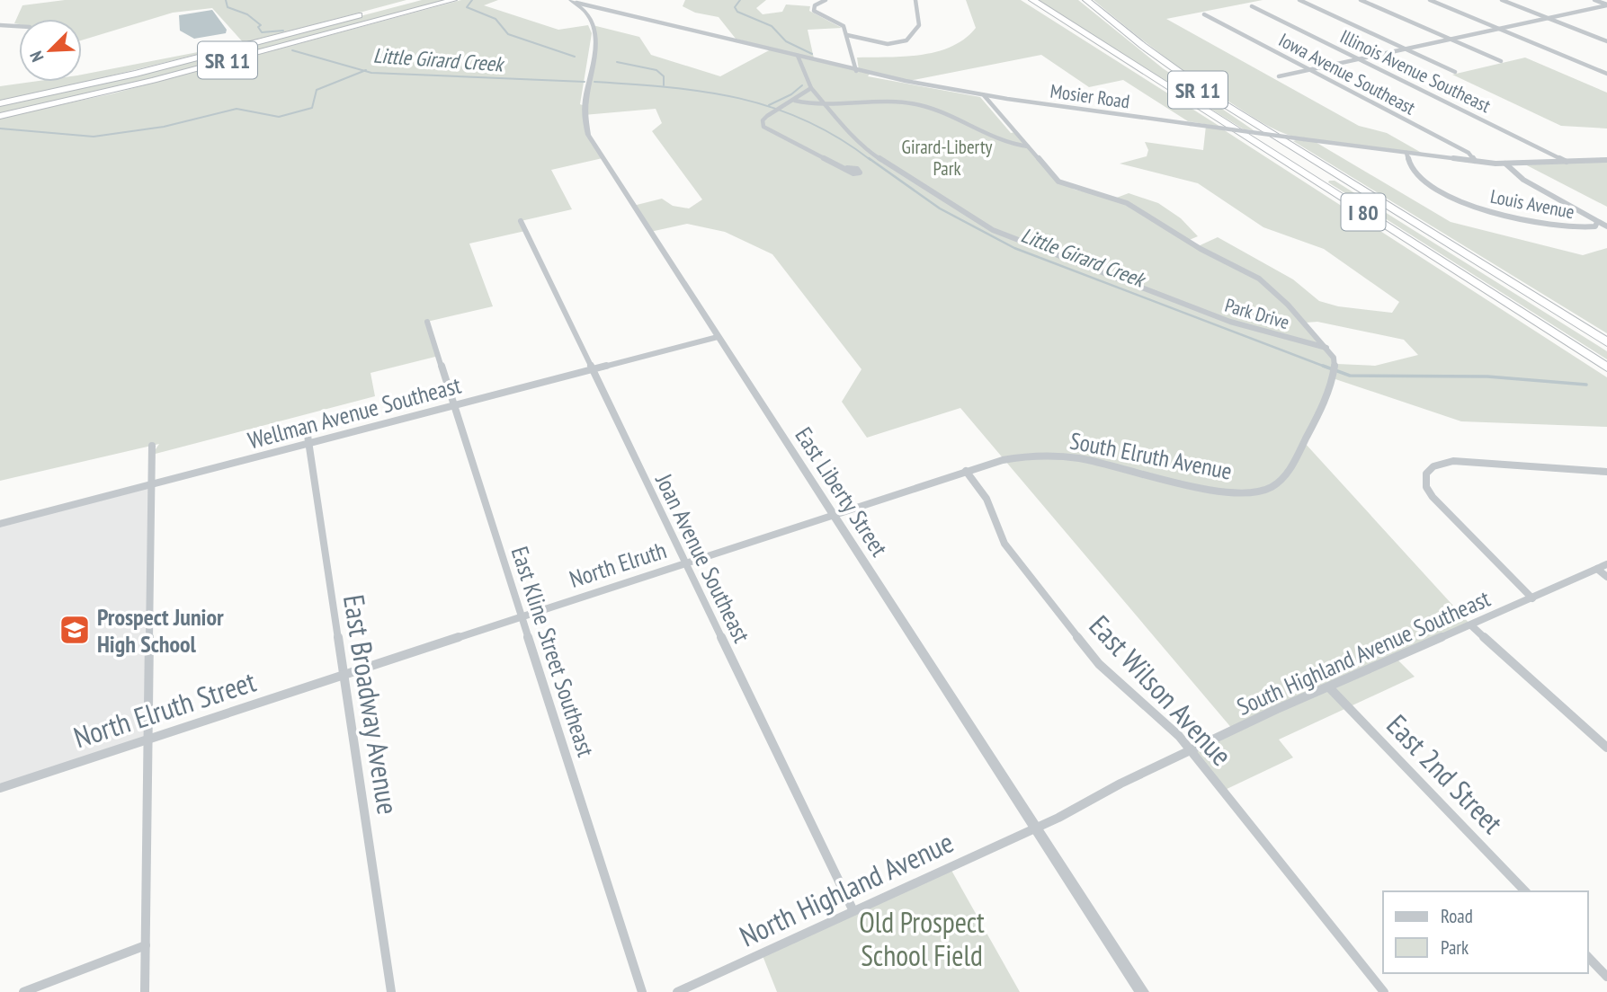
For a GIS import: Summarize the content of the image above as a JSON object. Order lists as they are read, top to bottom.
{
  "streets": {
    "highway": ["SR 11", "I 80"],
    "street": [
      "Illinois Avenue Southeast",
      "Iowa Avenue Southeast",
      "Mosier Road",
      "Louis Avenue",
      "Park Drive",
      "Wellman Avenue Southeast",
      "South Elruth Avenue",
      "East Liberty Street",
      "Joan Avenue Southeast",
      "North Elruth",
      "East Kline Street Southeast",
      "South Highland Avenue Southeast",
      "East Wilson Avenue",
      "East Broadway Avenue",
      "North Elruth Street",
      "East 2nd Street",
      "North Highland Avenue"
    ]
  },
  "crossings": [
    ["SR 11", "I 80"],
    ["Illinois Avenue Southeast", "Mosier Road"],
    ["Iowa Avenue Southeast", "Mosier Road"],
    ["Mosier Road", "Louis Avenue"],
    ["Mosier Road", "Park Drive"],
    ["Mosier Road", "East Liberty Street"],
    ["Park Drive", "South Elruth Avenue"],
    ["Wellman Avenue Southeast", "East Liberty Street"],
    ["Wellman Avenue Southeast", "Joan Avenue Southeast"],
    ["Wellman Avenue Southeast", "East Kline Street Southeast"],
    ["Wellman Avenue Southeast", "East Broadway Avenue"],
    ["South Elruth Avenue", "East Liberty Street"],
    ["South Elruth Avenue", "North Elruth"],
    ["South Elruth Avenue", "East Wilson Avenue"],
    ["East Liberty Street", "North Elruth"],
    ["East Liberty Street", "South Highland Avenue Southeast"],
    ["East Liberty Street", "North Highland Avenue"],
    ["Joan Avenue Southeast", "North Elruth"],
    ["Joan Avenue Southeast", "North Highland Avenue"],
    ["North Elruth", "East Kline Street Southeast"],
    ["North Elruth", "East Broadway Avenue"],
    ["North Elruth", "North Elruth Street"],
    ["South Highland Avenue Southeast", "East Wilson Avenue"],
    ["South Highland Avenue Southeast", "East 2nd Street"],
    ["South Highland Avenue Southeast", "North Highland Avenue"],
    ["East Broadway Avenue", "North Elruth Street"]
  ],
  "water": ["Little Girard Creek"],
  "parks": ["Girard-Liberty Park", "Old Prospect School Field"],
  "places": {
    "school or university": ["Prospect Junior High School"]
  },
  "legend": ["Road", "Park"],
  "north": "bottom left"
}
